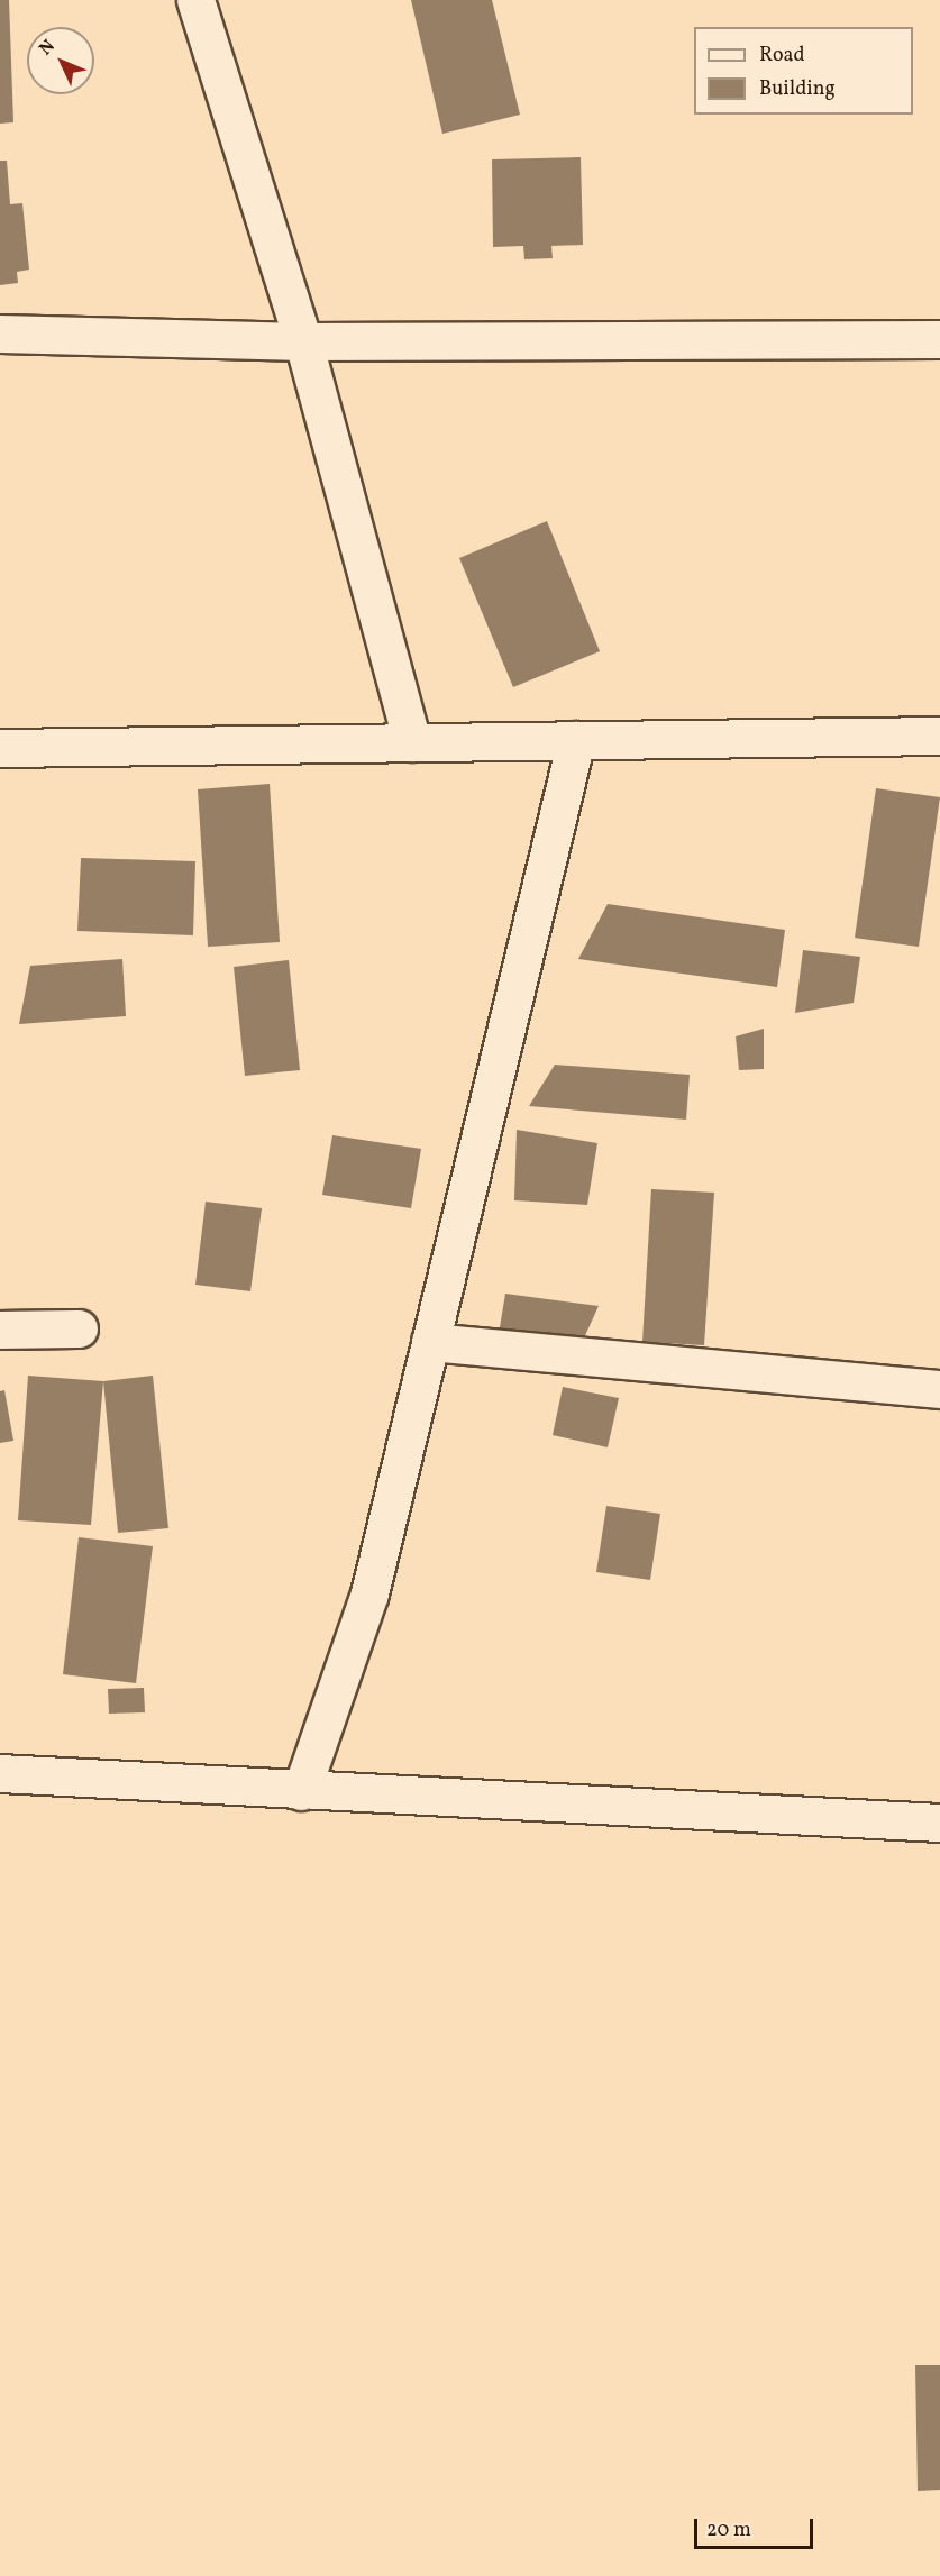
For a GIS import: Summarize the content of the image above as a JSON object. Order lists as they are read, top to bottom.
{
  "legend": ["Road", "Building"],
  "scale_bar": "20 m",
  "north": "top left"
}
